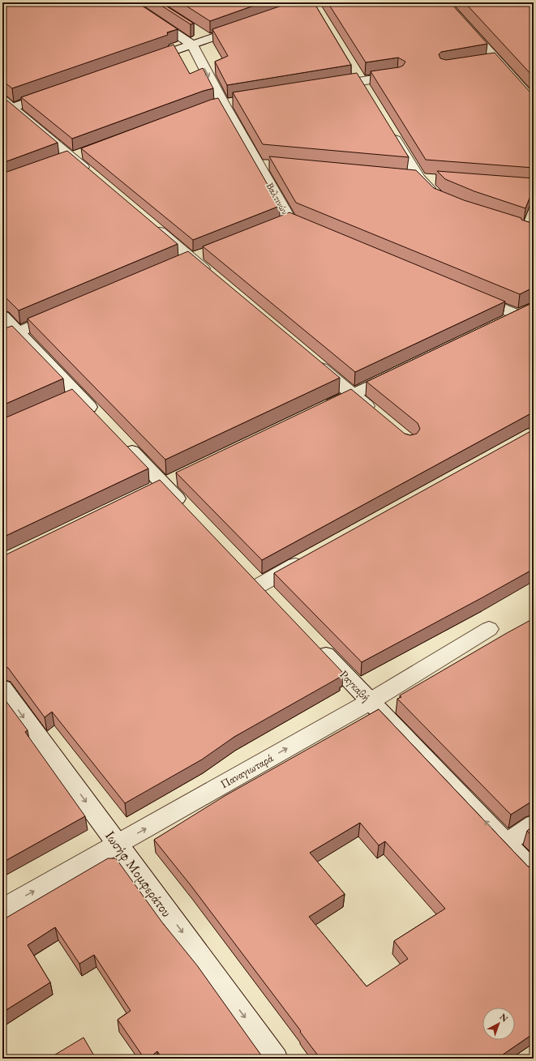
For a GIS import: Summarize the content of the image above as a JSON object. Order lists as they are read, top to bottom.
{
  "streets": {
    "street": [
      "Βαλτινών",
      "Ραγκαβή",
      "Παναγιωταρά",
      "Ιωσήφ Μομφεράτου"
    ]
  },
  "crossings": [
    ["Ραγκαβή", "Παναγιωταρά"],
    ["Παναγιωταρά", "Ιωσήφ Μομφεράτου"]
  ],
  "one_way": ["Ραγκαβή", "Παναγιωταρά", "Ιωσήφ Μομφεράτου"],
  "north": "top right"
}
